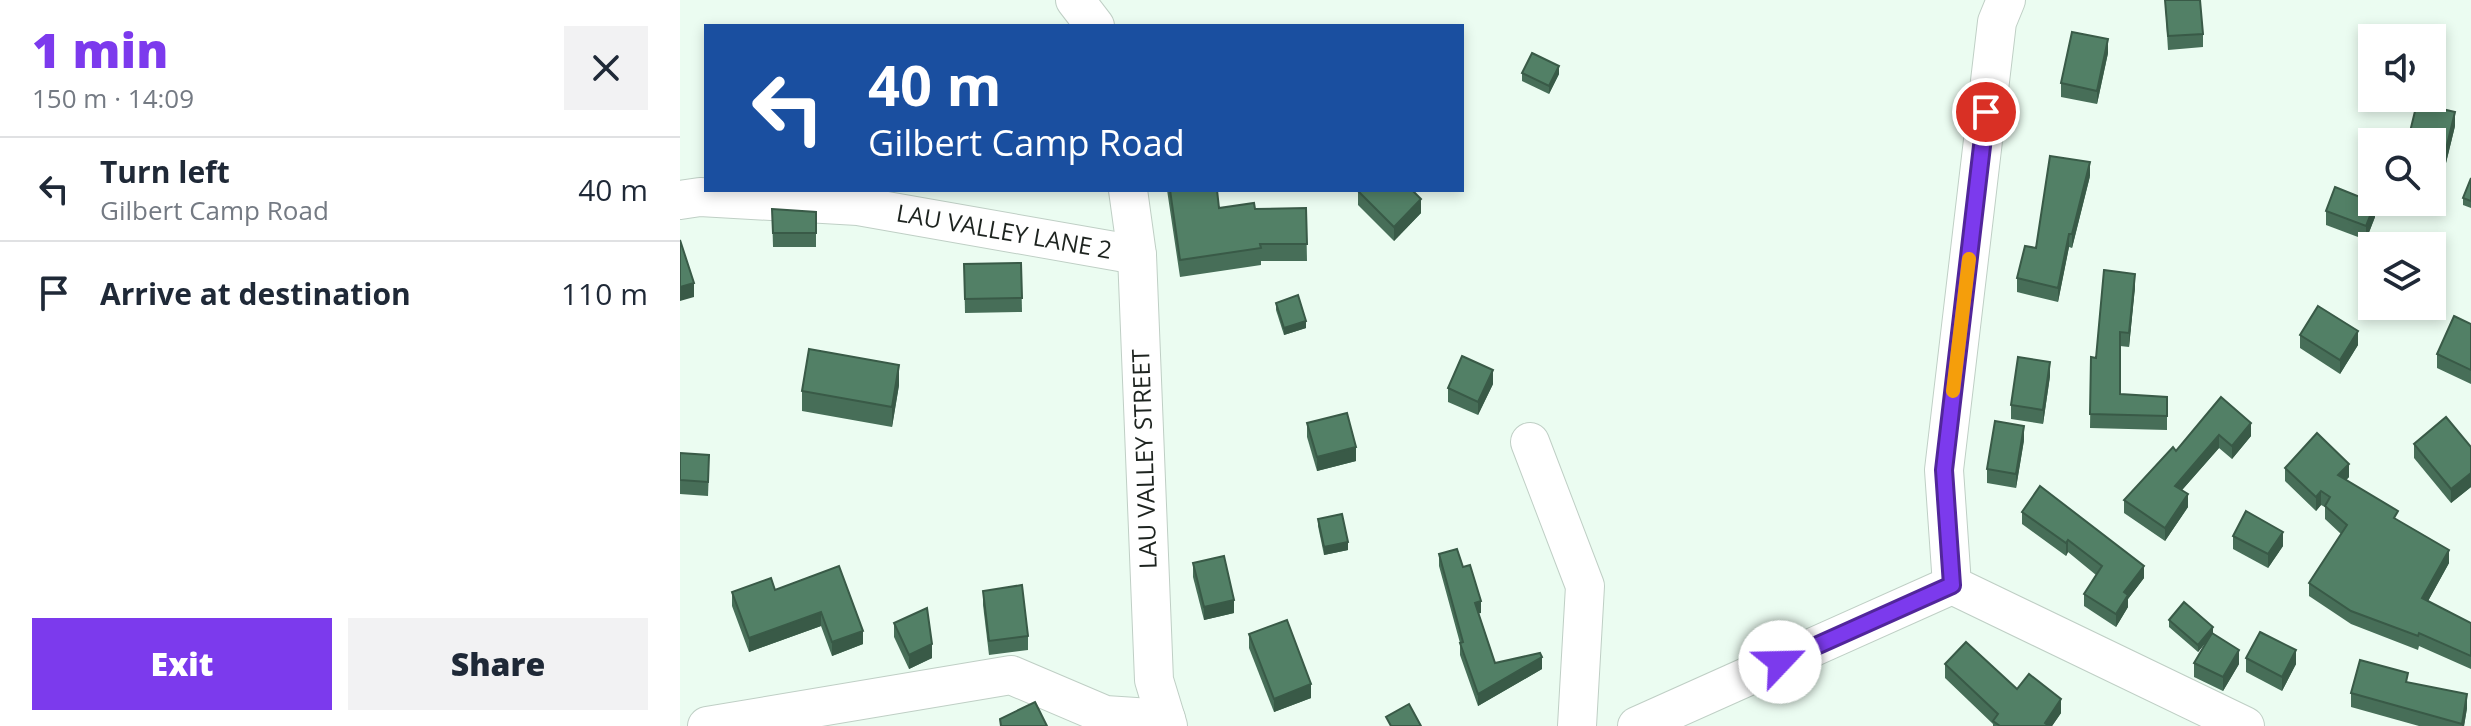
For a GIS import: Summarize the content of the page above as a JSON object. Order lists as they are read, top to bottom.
{
  "streets": {
    "street": ["LAU VALLEY LANE 2", "LAU VALLEY STREET"]
  },
  "crossings": [
    ["LAU VALLEY LANE 2", "LAU VALLEY STREET"]
  ],
  "page": {
    "heading": ["1 min", "150 m · 14:09"],
    "turn": ["40 m", "Gilbert Camp Road"],
    "list": [
      {
        "name": "Turn left",
        "note": "Gilbert Camp Road",
        "value": "40 m"
      },
      {
        "name": "Arrive at destination",
        "value": "110 m"
      }
    ],
    "buttons": ["Exit", "Share"]
  }
}
